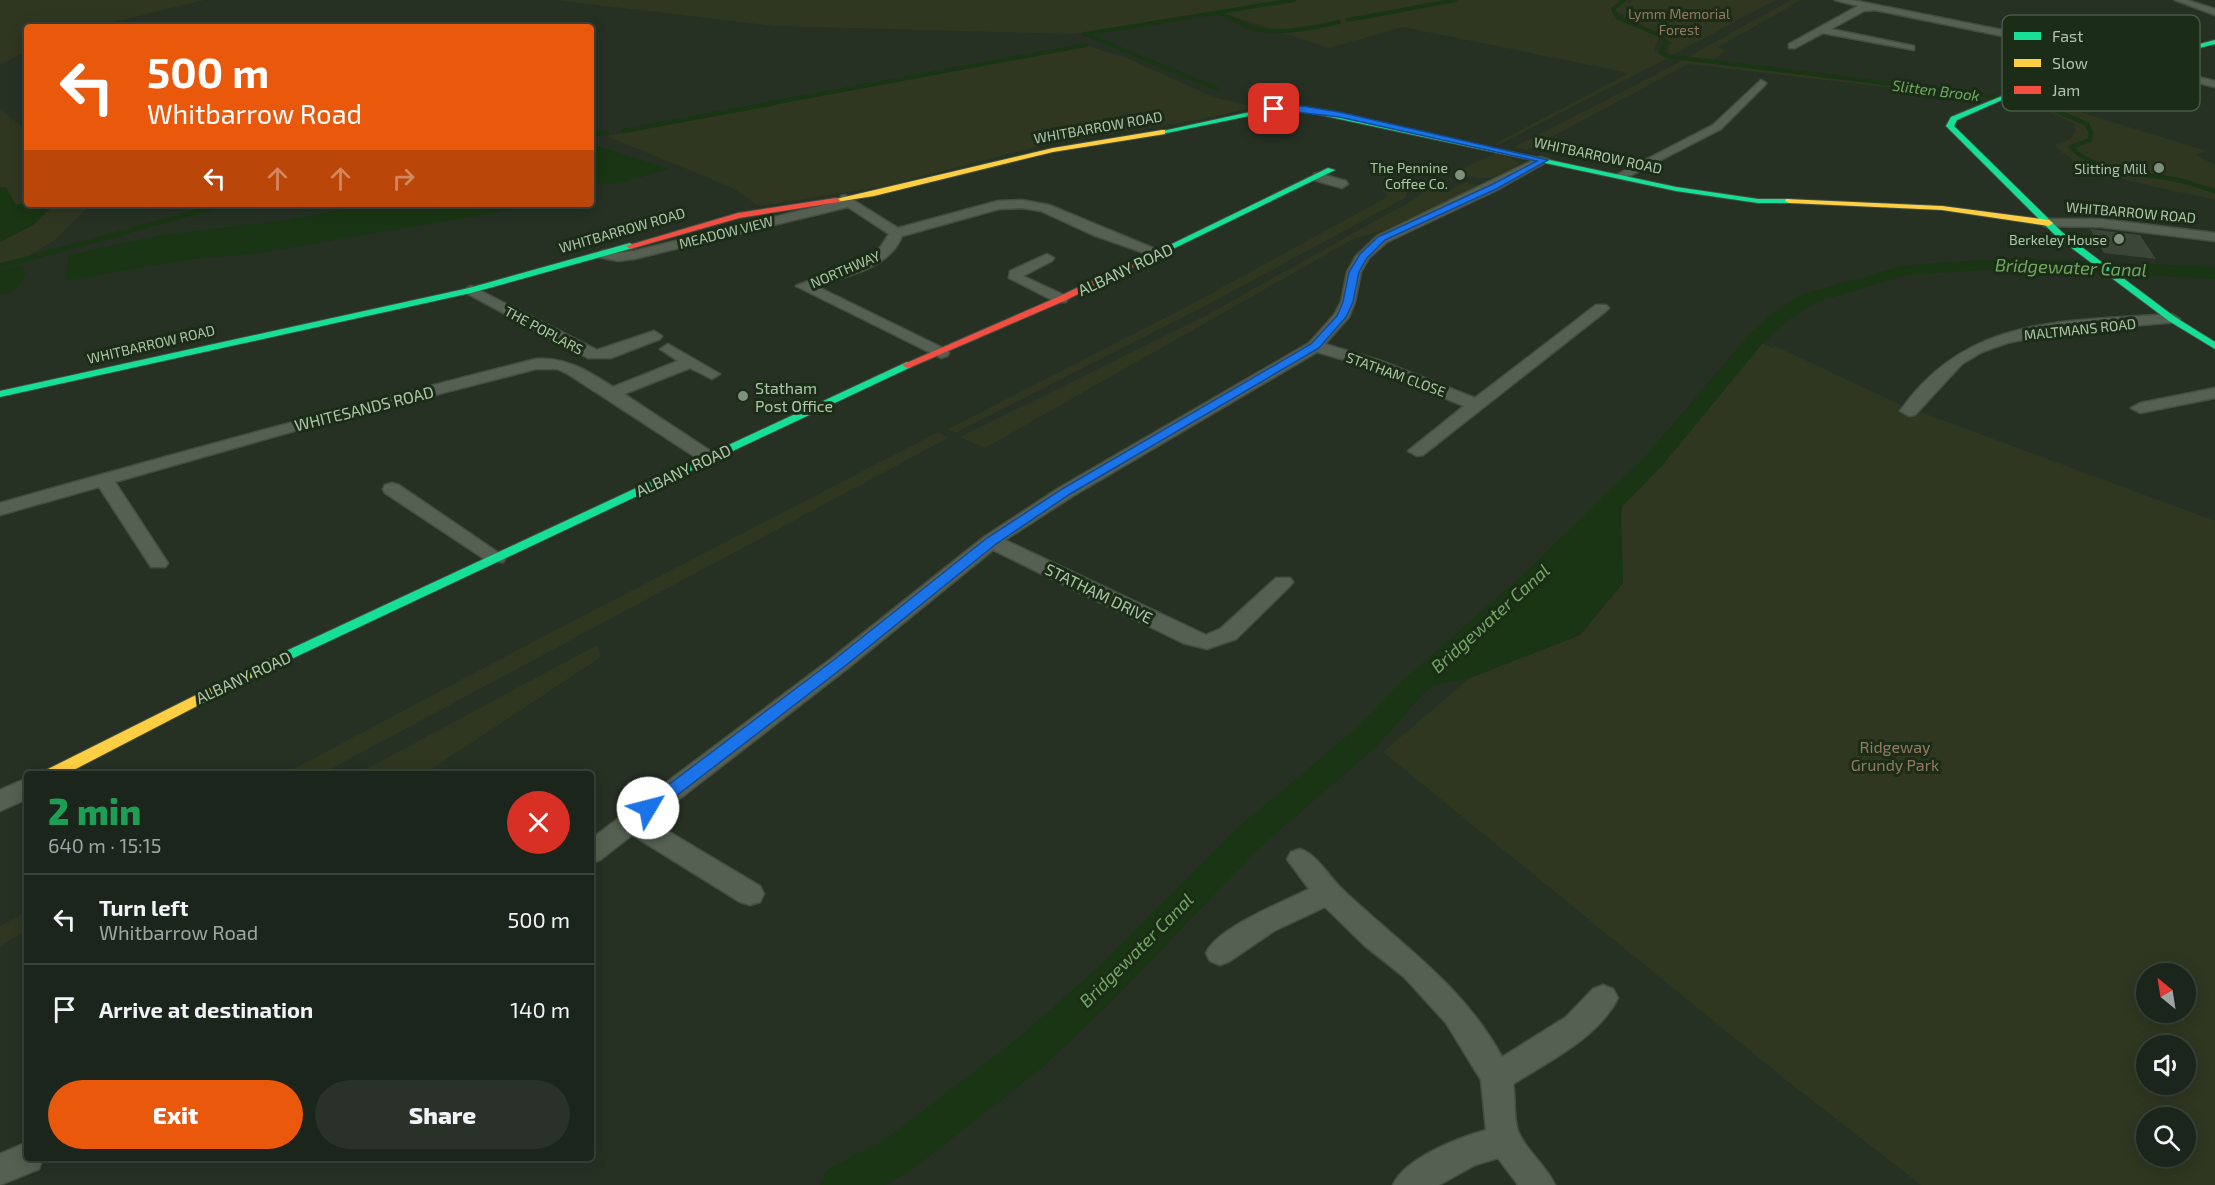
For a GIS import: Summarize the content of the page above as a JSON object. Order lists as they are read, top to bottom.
{
  "streets": {
    "street": [
      "WHITBARROW ROAD",
      "NORTHWAY",
      "ALBANY ROAD",
      "MALTMANS ROAD",
      "THE POPLARS",
      "STATHAM CLOSE",
      "WHITESANDS ROAD",
      "STATHAM DRIVE"
    ]
  },
  "crossings": [
    ["WHITBARROW ROAD", "NORTHWAY"],
    ["WHITBARROW ROAD", "THE POPLARS"],
    ["NORTHWAY", "ALBANY ROAD"],
    ["ALBANY ROAD", "WHITESANDS ROAD"]
  ],
  "water": ["Slitten Brook", "Bridgewater Canal"],
  "parks": ["Lymm Memorial Forest", "Ridgeway Grundy Park"],
  "places": [
    "Slitting Mill",
    "The Pennine Coffee Co.",
    "Berkeley House",
    "Statham Post Office"
  ],
  "legend": ["Fast", "Slow", "Jam"],
  "north": "top left",
  "page": {
    "turn": ["500 m", "Whitbarrow Road"],
    "heading": ["2 min", "640 m · 15:15"],
    "list": [
      {
        "name": "Turn left",
        "note": "Whitbarrow Road",
        "value": "500 m"
      },
      {
        "name": "Arrive at destination",
        "value": "140 m"
      }
    ],
    "buttons": ["Exit", "Share"]
  }
}
